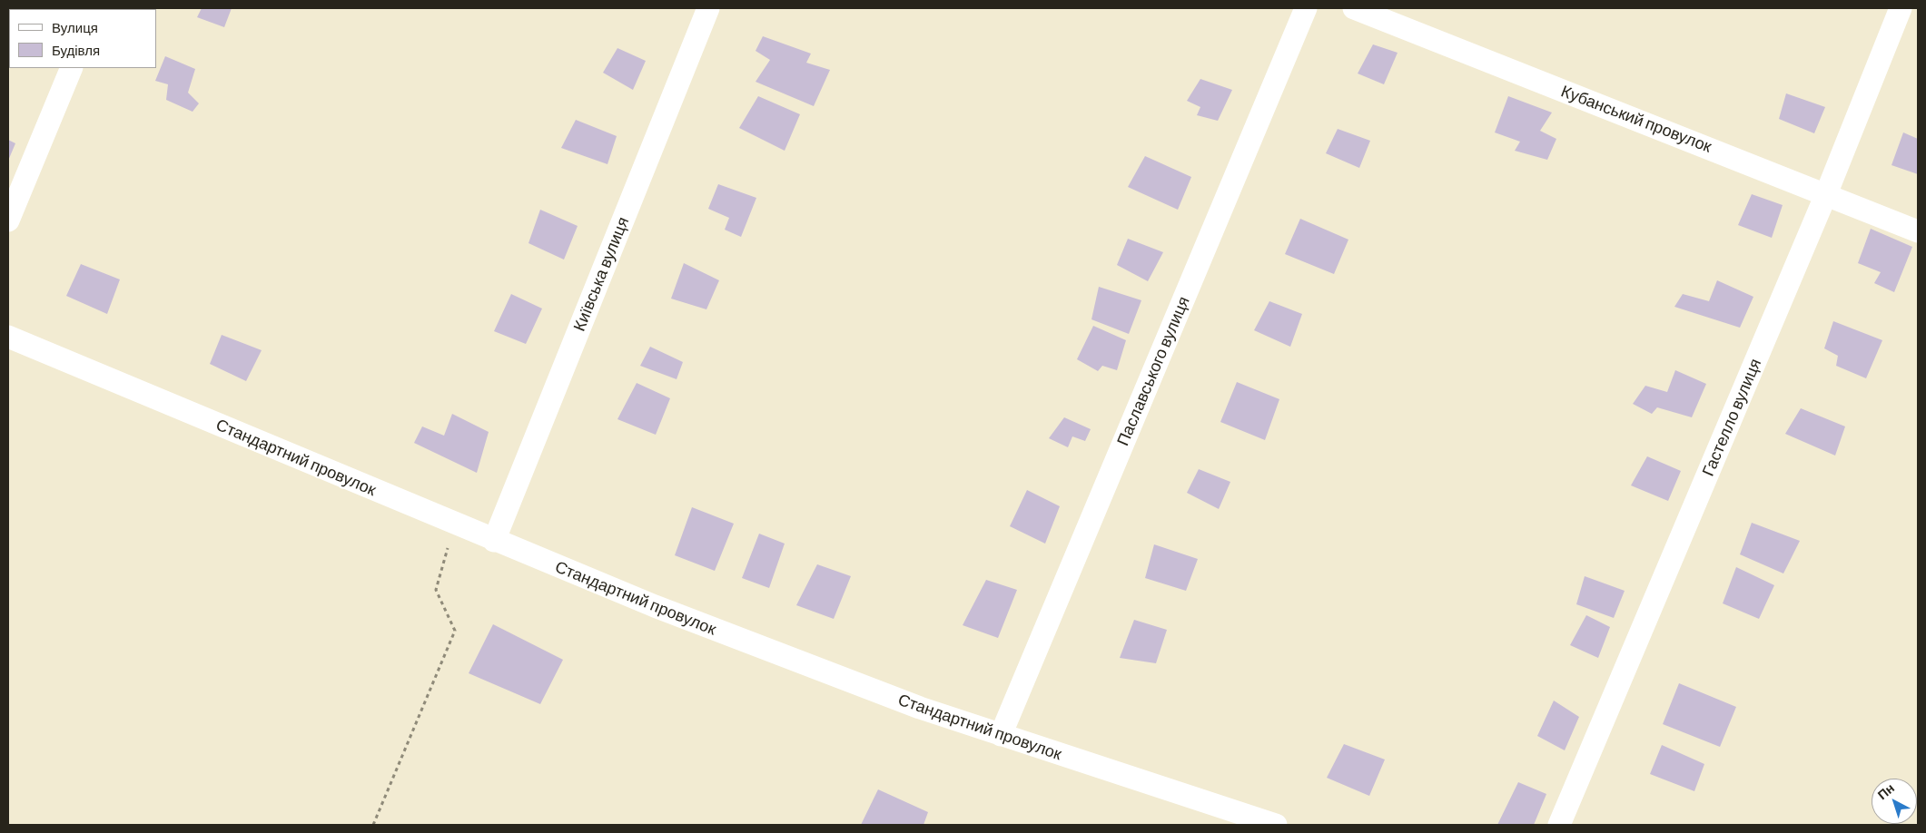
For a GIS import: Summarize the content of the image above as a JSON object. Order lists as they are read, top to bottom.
{
  "streets": {
    "street": [
      "Кубанський провулок",
      "Київська вулиця",
      "Паславського вулиця",
      "Гастелло вулиця",
      "Стандартний провулок"
    ]
  },
  "crossings": [
    ["Кубанський провулок", "Гастелло вулиця"],
    ["Київська вулиця", "Стандартний провулок"],
    ["Паславського вулиця", "Стандартний провулок"]
  ],
  "legend": ["Вулиця", "Будівля"],
  "north": "top left"
}
